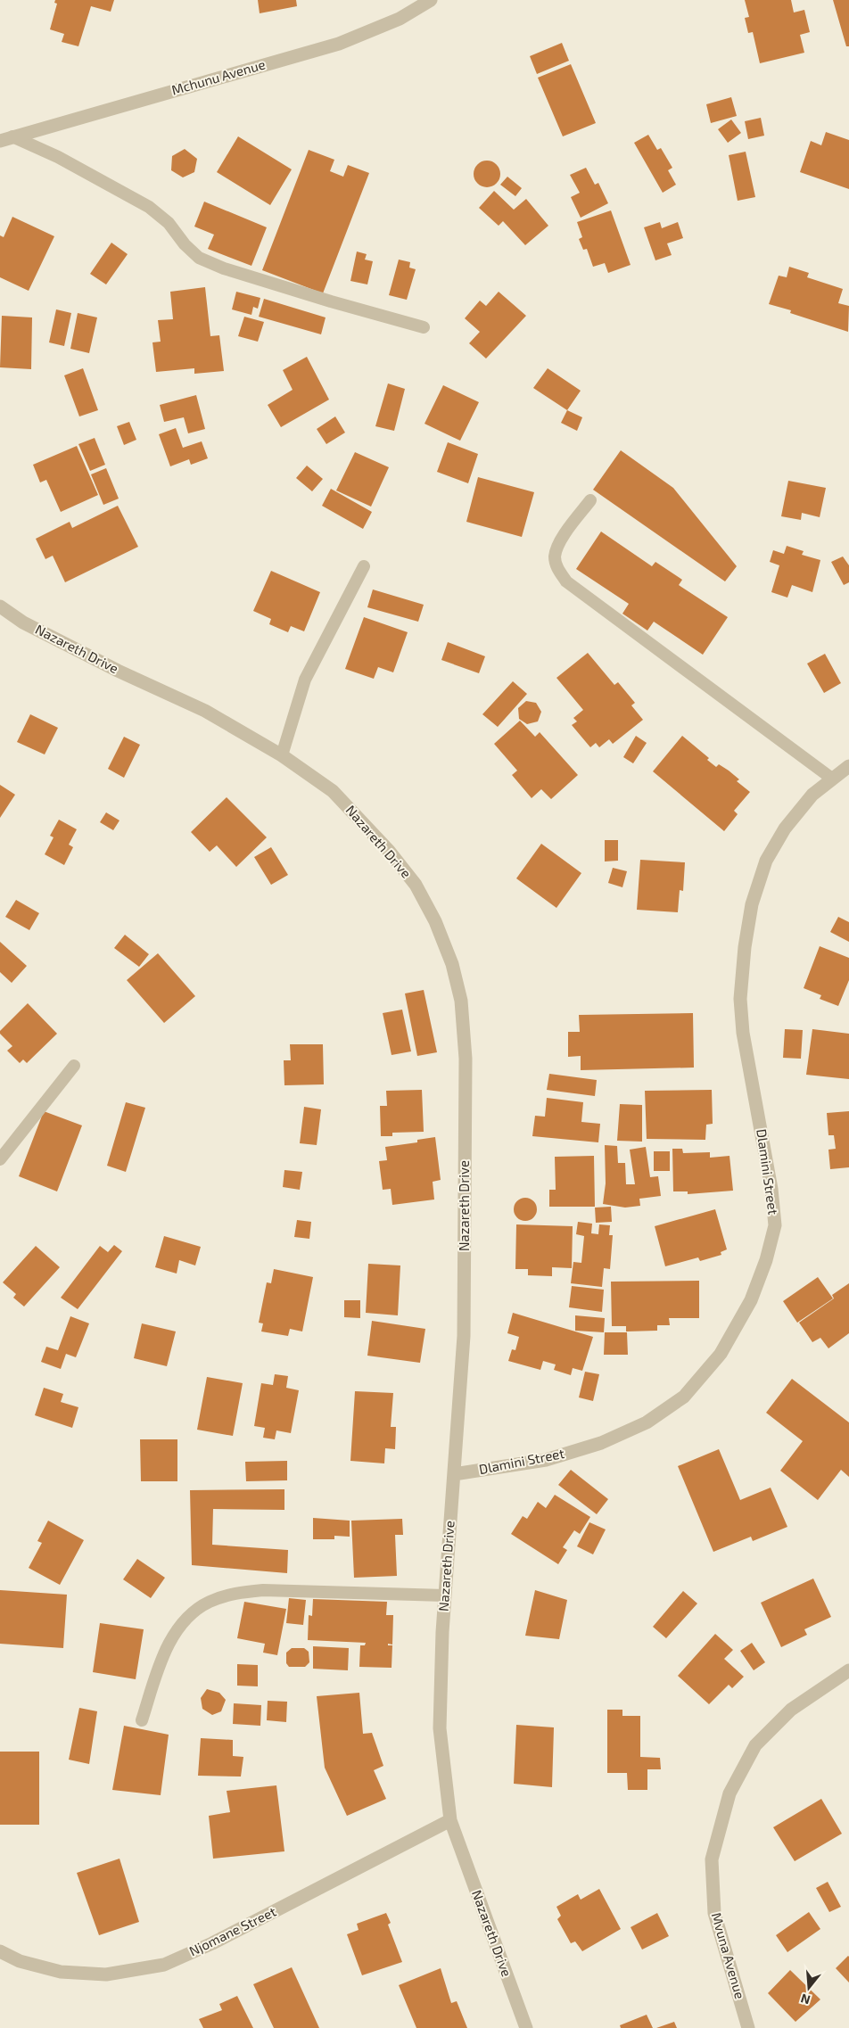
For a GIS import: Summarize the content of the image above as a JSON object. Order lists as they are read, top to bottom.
{
  "streets": {
    "street": [
      "Mchunu Avenue",
      "Nazareth Drive",
      "Dlamini Street",
      "Njomane Street",
      "Mvuna Avenue"
    ]
  },
  "crossings": [
    ["Nazareth Drive", "Dlamini Street"],
    ["Nazareth Drive", "Njomane Street"]
  ],
  "north": "bottom"
}
